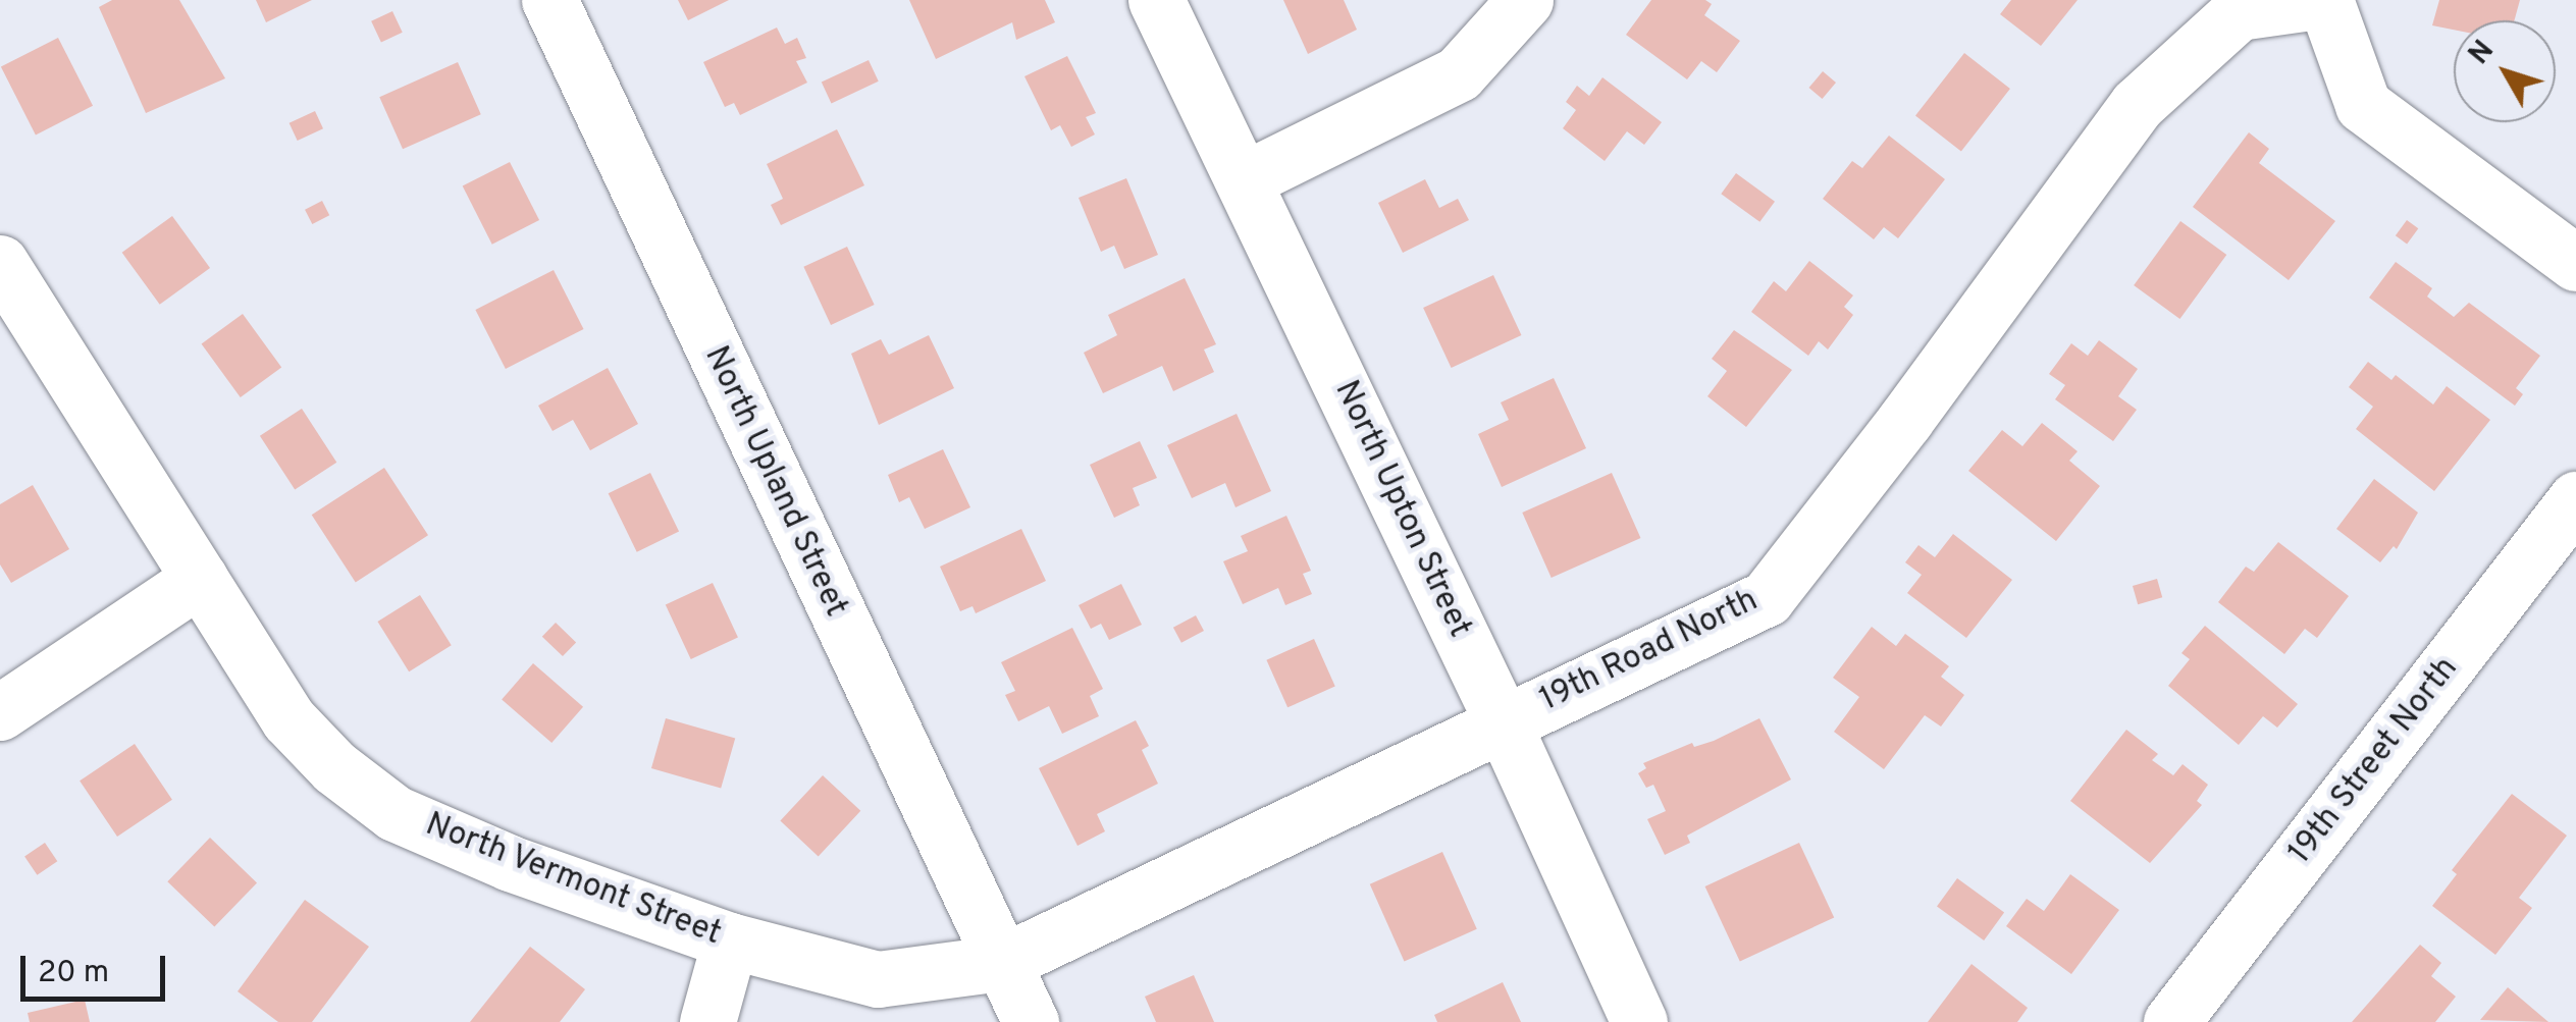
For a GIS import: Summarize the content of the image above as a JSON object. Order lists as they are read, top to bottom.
{
  "streets": {
    "street": [
      "North Upland Street",
      "North Upton Street",
      "19th Road North",
      "19th Street North",
      "North Vermont Street"
    ]
  },
  "crossings": [
    ["North Upland Street", "19th Road North"],
    ["North Upland Street", "North Vermont Street"],
    ["North Upton Street", "19th Road North"],
    ["19th Road North", "North Vermont Street"]
  ],
  "scale_bar": "20 m",
  "north": "top left"
}
